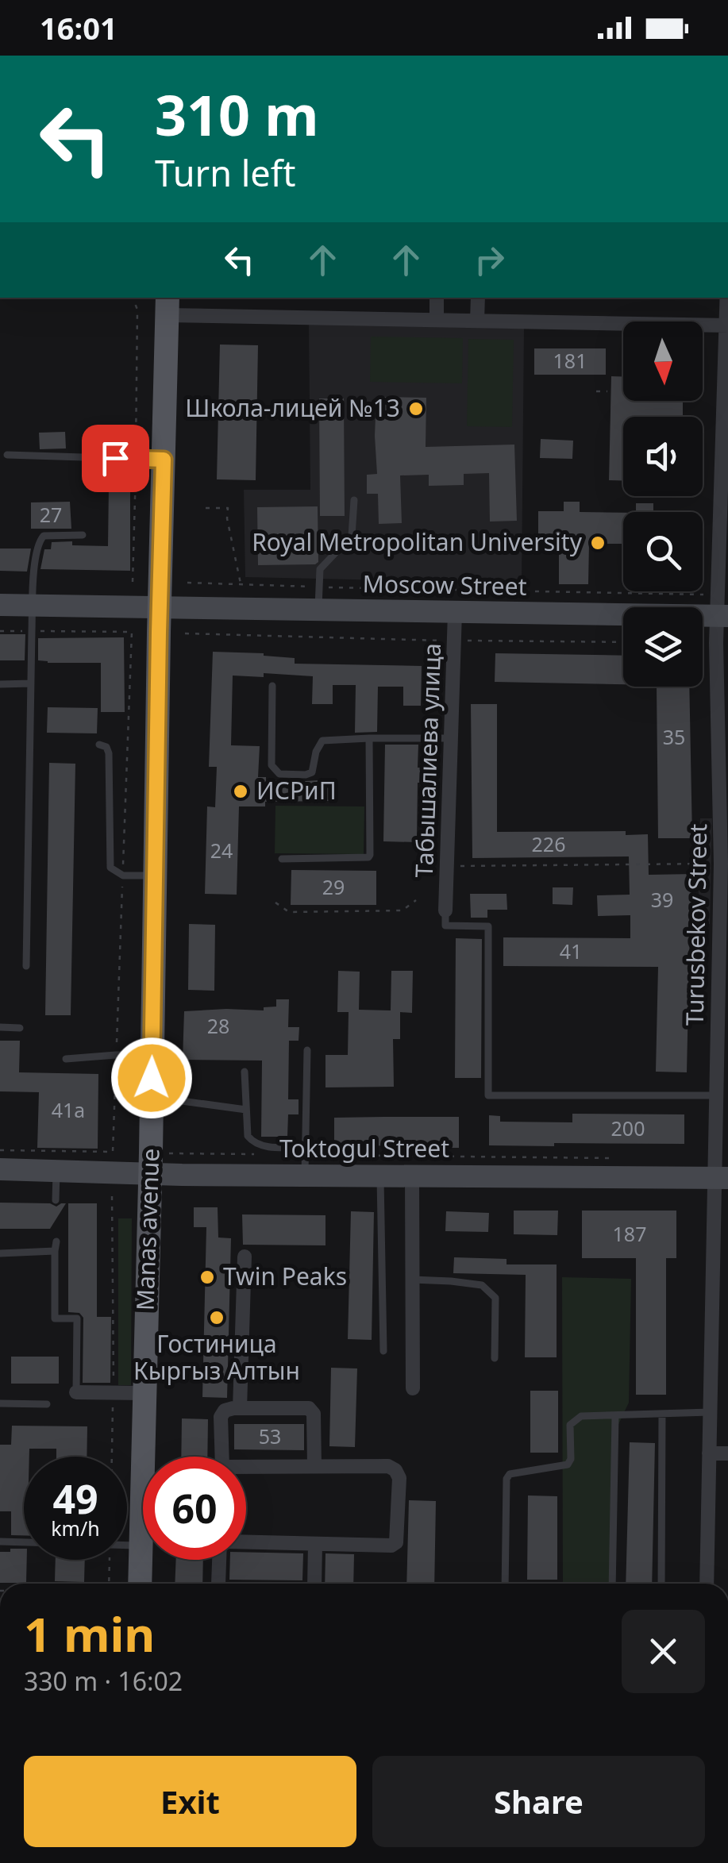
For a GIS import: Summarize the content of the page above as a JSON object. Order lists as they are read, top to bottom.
{
  "streets": {
    "main road": ["Moscow Street", "Toktogul Street", "Manas avenue"],
    "street": ["Табышалиева улица", "Turusbekov Street"]
  },
  "crossings": [
    ["Moscow Street", "Табышалиева улица"],
    ["Moscow Street", "Turusbekov Street"],
    ["Moscow Street", "Manas avenue"],
    ["Turusbekov Street", "Toktogul Street"],
    ["Toktogul Street", "Manas avenue"]
  ],
  "places": [
    "Школа-лицей №13",
    "Royal Metropolitan University",
    "ИСРиП",
    "Twin Peaks",
    "Гостиница Кыргыз Алтын"
  ],
  "house_numbers": [
    "181",
    "27",
    "35",
    "226",
    "24",
    "29",
    "39",
    "41",
    "28",
    "41а",
    "200",
    "187",
    "53"
  ],
  "north": "bottom",
  "page": {
    "status": "16:01",
    "turn": ["310 m", "Turn left"],
    "speed": "49 km/h",
    "limit": "60",
    "heading": ["1 min", "330 m · 16:02"],
    "buttons": ["Exit", "Share"]
  }
}
